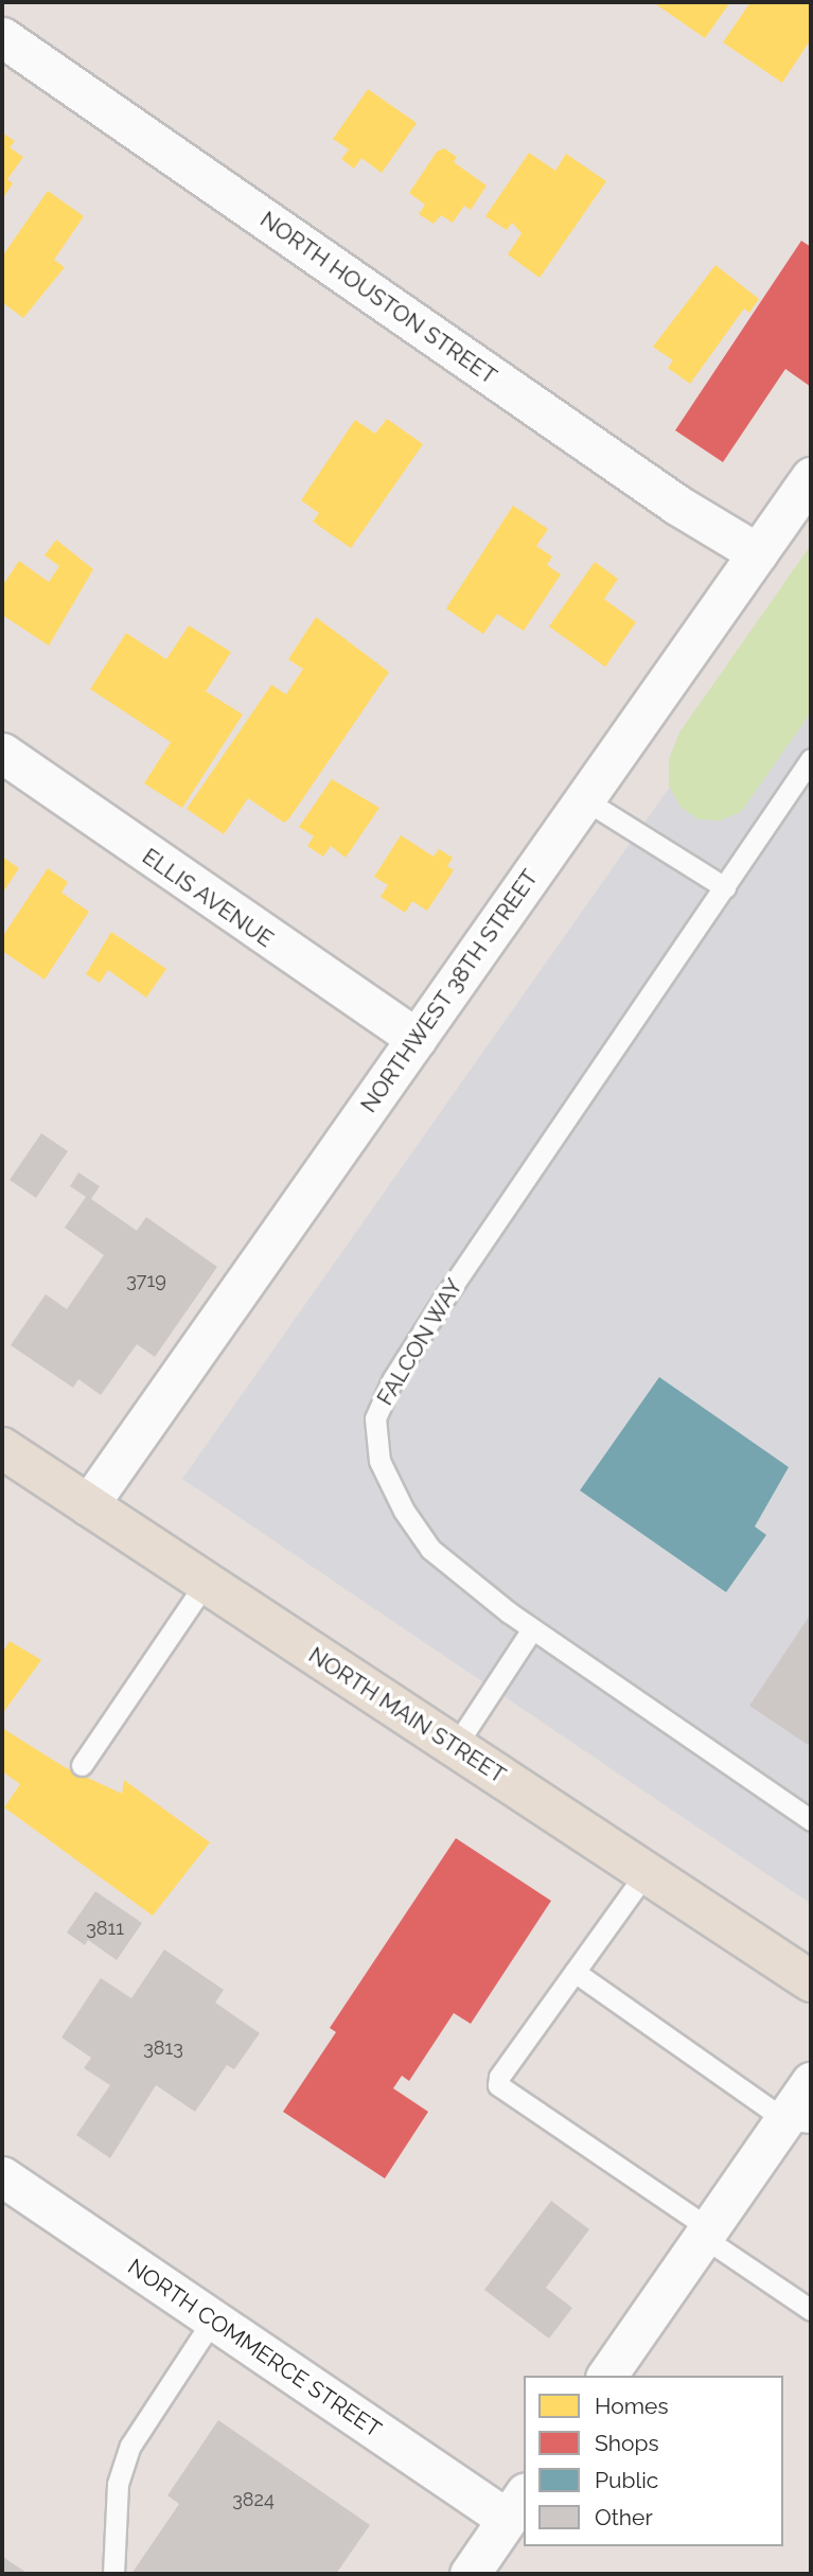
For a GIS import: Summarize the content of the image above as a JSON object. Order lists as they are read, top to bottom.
{
  "streets": {
    "main road": ["NORTH MAIN STREET"],
    "street": [
      "NORTH HOUSTON STREET",
      "ELLIS AVENUE",
      "NORTHWEST 38TH STREET",
      "NORTH COMMERCE STREET"
    ],
    "lane": ["FALCON WAY"]
  },
  "crossings": [
    ["NORTH HOUSTON STREET", "NORTHWEST 38TH STREET"],
    ["ELLIS AVENUE", "NORTHWEST 38TH STREET"],
    ["NORTHWEST 38TH STREET", "NORTH MAIN STREET"]
  ],
  "house_numbers": [
    "3719",
    "3811",
    "3813",
    "3824"
  ],
  "legend": [
    "Homes",
    "Shops",
    "Public",
    "Other"
  ]
}
